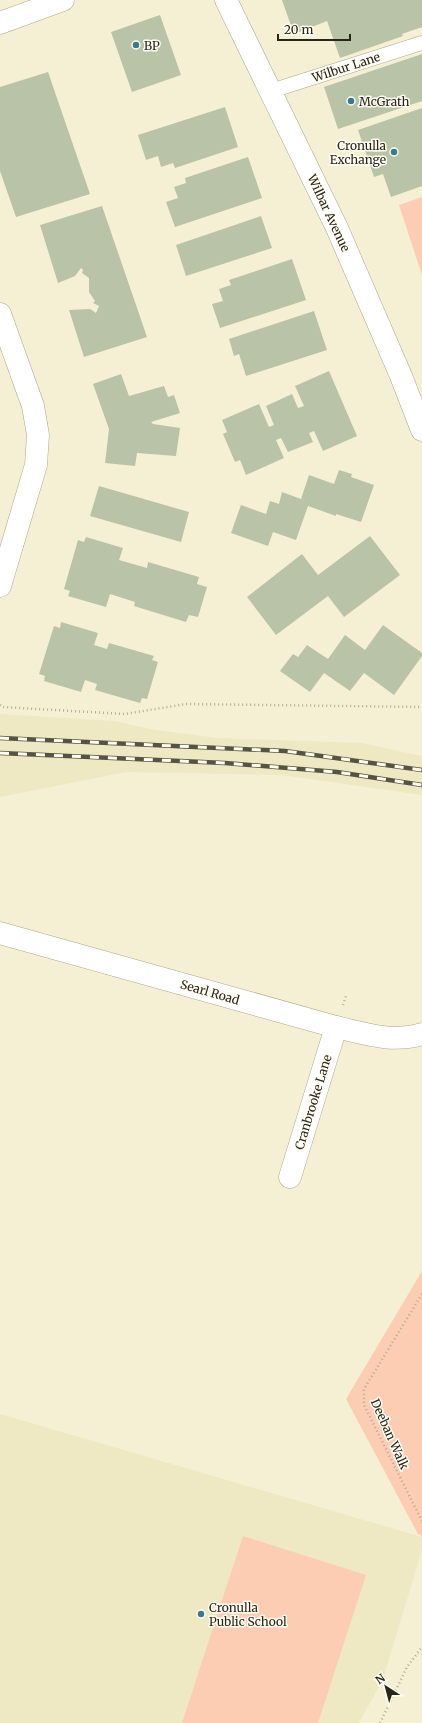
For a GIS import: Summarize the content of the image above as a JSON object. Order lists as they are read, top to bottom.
{
  "streets": {
    "street": ["Wilbar Avenue", "Searl Road", "Cranbrooke Lane"],
    "lane": ["Wilbur Lane"],
    "path": ["Deeban Walk"]
  },
  "crossings": [
    ["Wilbur Lane", "Wilbar Avenue"],
    ["Searl Road", "Cranbrooke Lane"]
  ],
  "places": [
    "BP",
    "McGrath",
    "Cronulla Exchange",
    "Cronulla Public School"
  ],
  "scale_bar": "20 m",
  "north": "top left"
}
